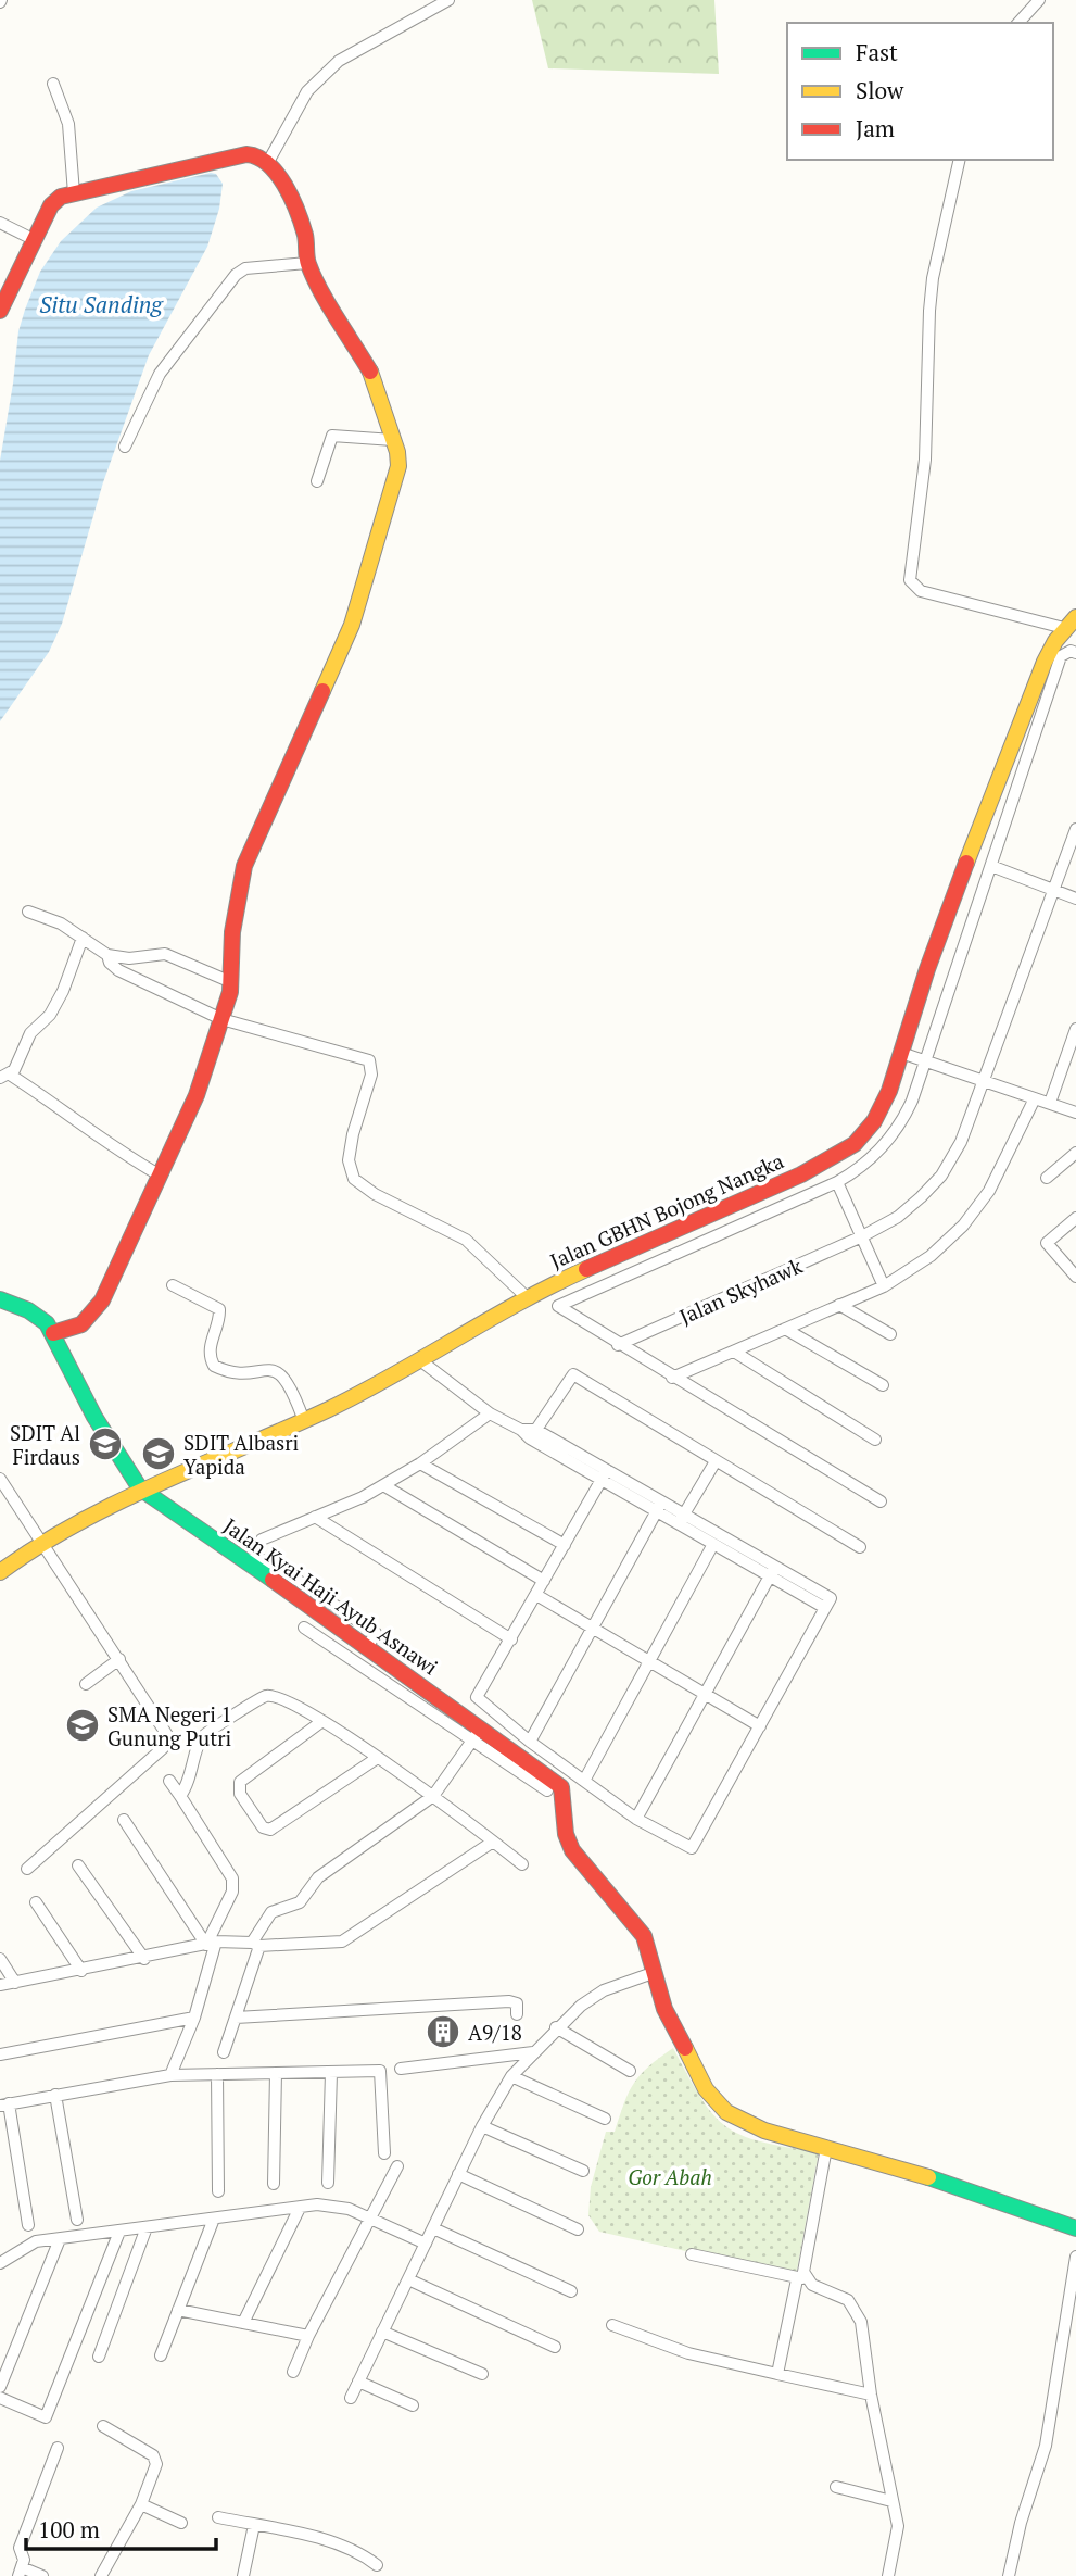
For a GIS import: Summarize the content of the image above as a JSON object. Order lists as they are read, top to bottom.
{
  "streets": {
    "street": ["Jalan GBHN Bojong Nangka", "Jalan Skyhawk", "Jalan Kyai Haji Ayub Asnawi"]
  },
  "crossings": [
    ["Jalan GBHN Bojong Nangka", "Jalan Kyai Haji Ayub Asnawi"]
  ],
  "water": ["Situ Sanding"],
  "parks": ["Gor Abah"],
  "places": {
    "school or university": ["SDIT Al Firdaus", "SDIT Albasri Yapida", "SMA Negeri 1 Gunung Putri"],
    "building": ["A9/18"]
  },
  "legend": ["Fast", "Slow", "Jam"],
  "scale_bar": "100 m"
}
